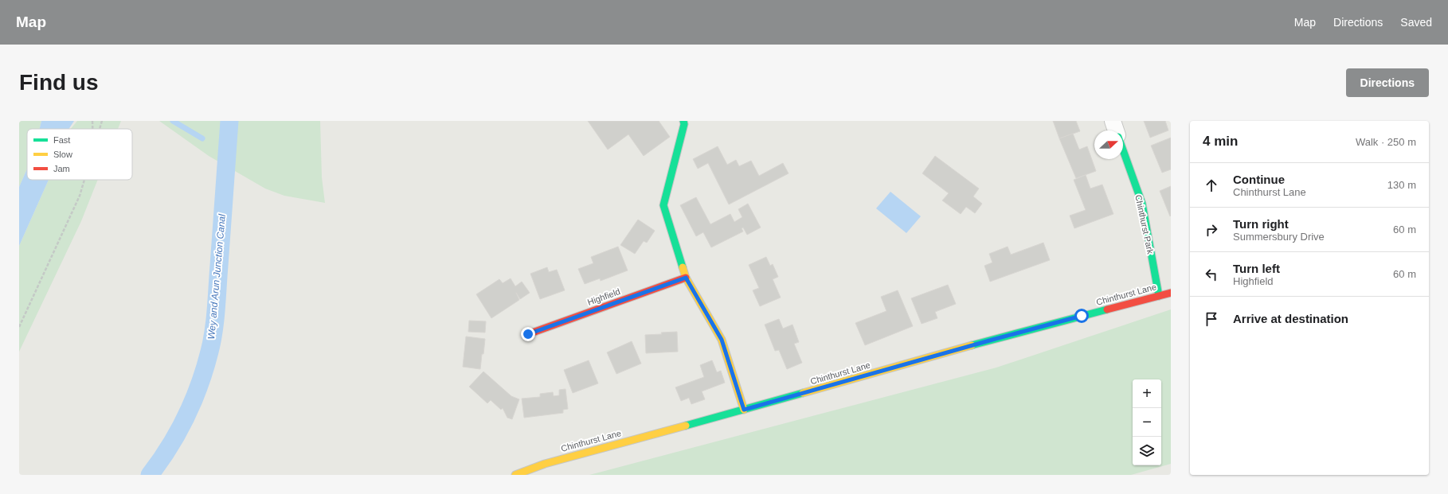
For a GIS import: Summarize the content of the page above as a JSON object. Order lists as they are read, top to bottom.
{
  "streets": {
    "street": ["Chinthurst Park", "Chinthurst Lane", "Highfield"]
  },
  "crossings": [
    ["Chinthurst Park", "Chinthurst Lane"]
  ],
  "water": ["Wey and Arun Junction Canal"],
  "legend": ["Fast", "Slow", "Jam"],
  "north": "right",
  "page": {
    "header": "Map",
    "nav": ["Map", "Directions", "Saved"],
    "buttons": "Directions",
    "title": "Find us",
    "heading": ["4 min", "Walk · 250 m"],
    "list": [
      ["Continue", "Chinthurst Lane", "130 m"],
      ["Turn right", "Summersbury Drive", "60 m"],
      ["Turn left", "Highfield", "60 m"],
      "Arrive at destination"
    ],
    "map_buttons": ["+", "−"]
  }
}
